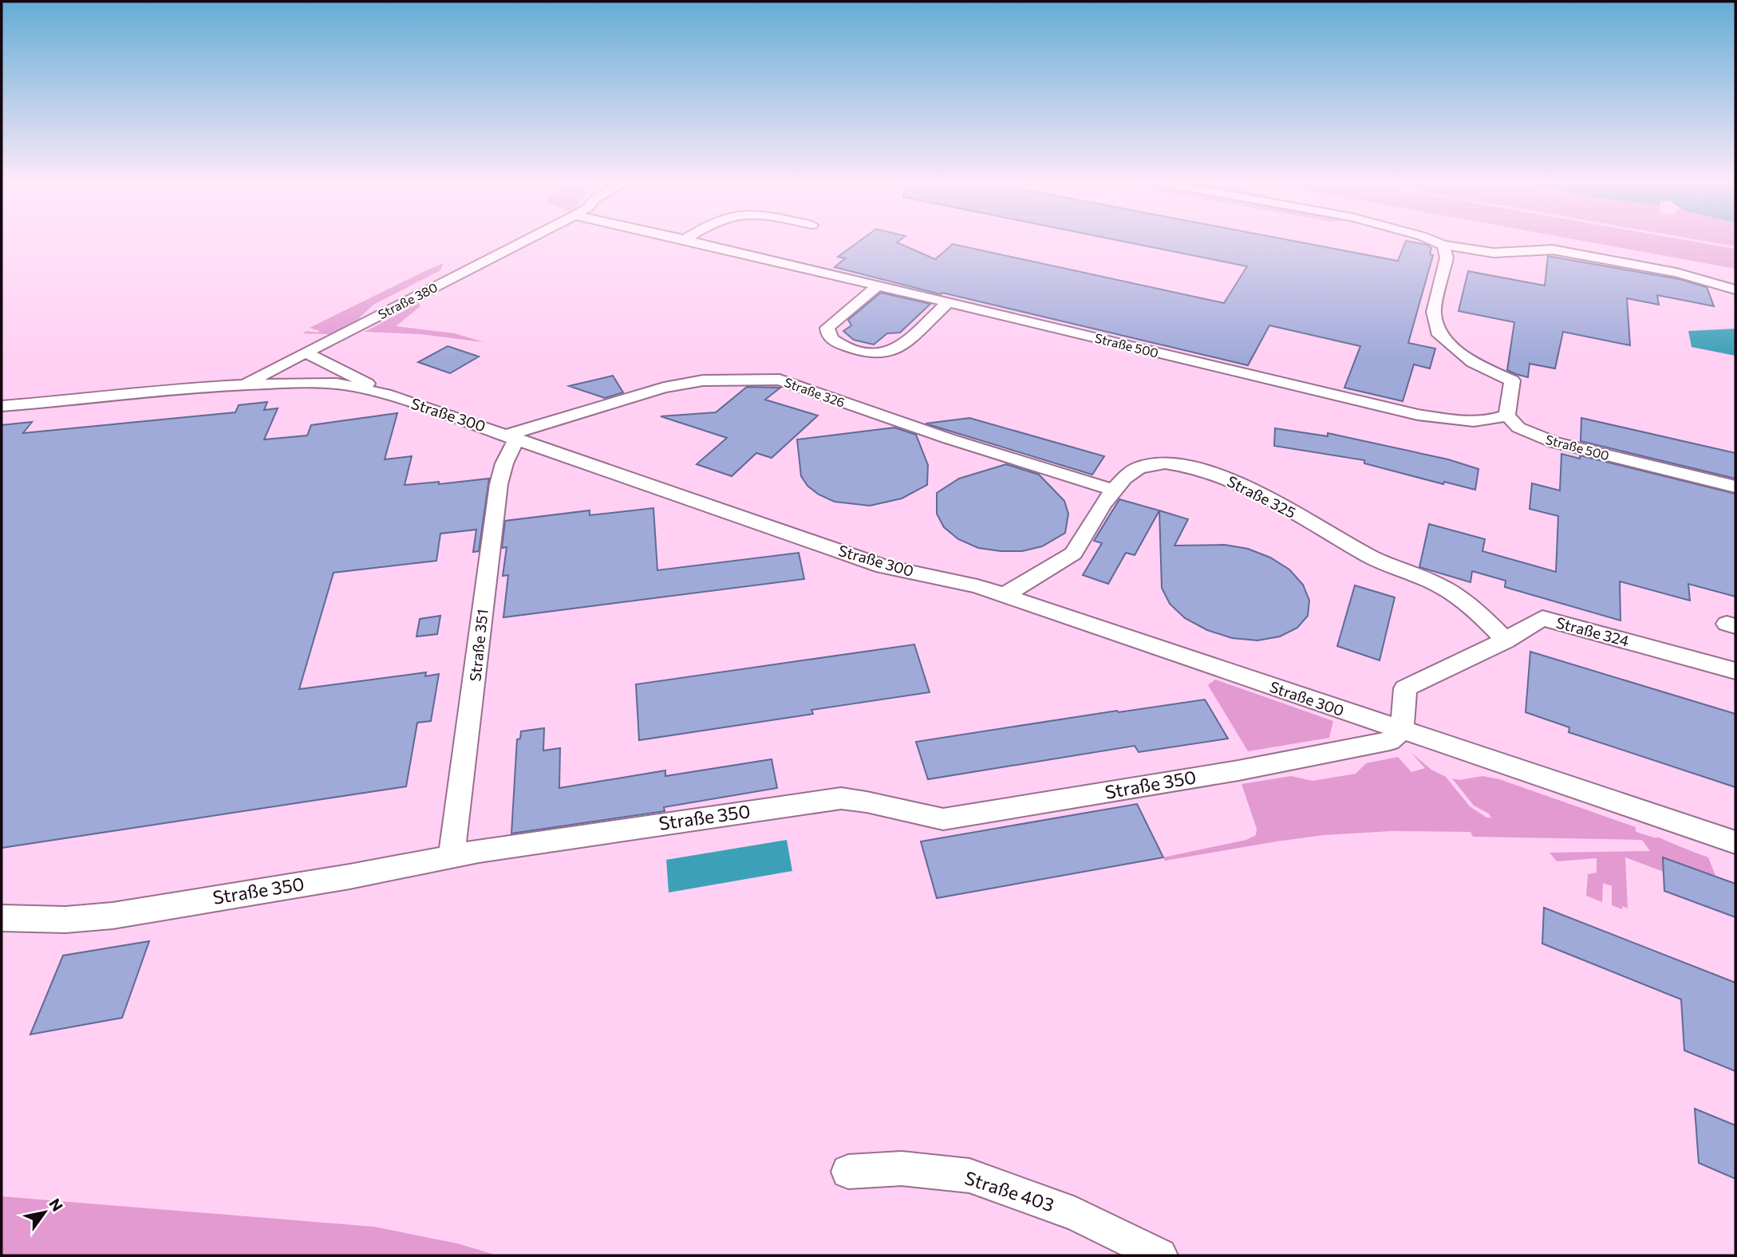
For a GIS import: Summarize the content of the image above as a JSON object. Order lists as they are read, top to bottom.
{
  "streets": {
    "street": [
      "Straße 380",
      "Straße 500",
      "Straße 326",
      "Straße 300",
      "Straße 325",
      "Straße 324",
      "Straße 351",
      "Straße 350",
      "Straße 403"
    ]
  },
  "crossings": [
    ["Straße 380", "Straße 300"],
    ["Straße 326", "Straße 300"],
    ["Straße 326", "Straße 325"],
    ["Straße 326", "Straße 351"],
    ["Straße 300", "Straße 325"],
    ["Straße 300", "Straße 324"],
    ["Straße 300", "Straße 351"],
    ["Straße 300", "Straße 350"],
    ["Straße 325", "Straße 324"],
    ["Straße 324", "Straße 350"],
    ["Straße 351", "Straße 350"]
  ],
  "north": "top right"
}
